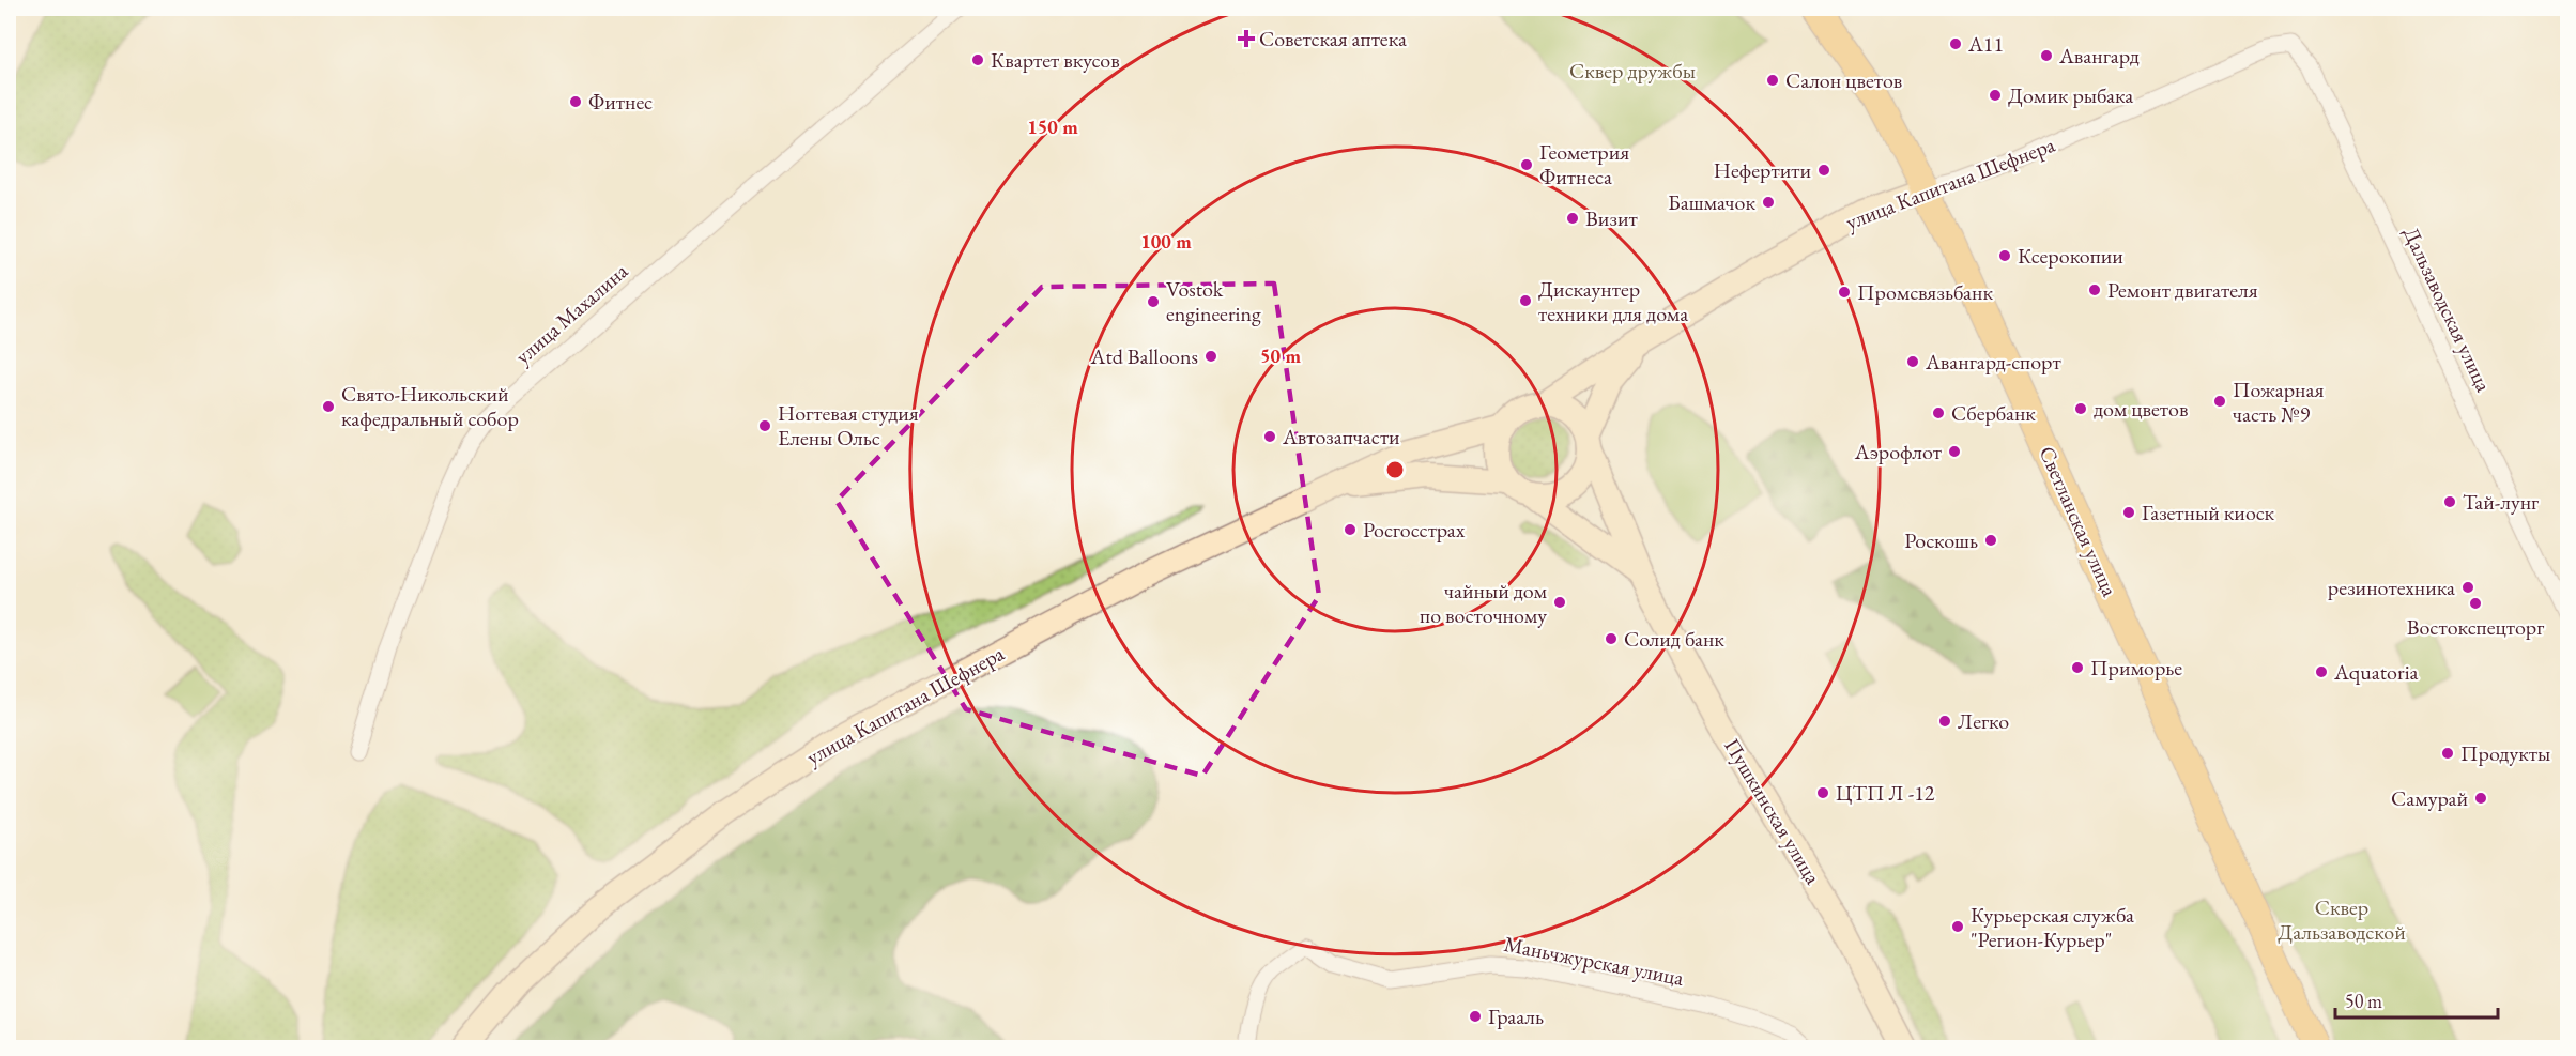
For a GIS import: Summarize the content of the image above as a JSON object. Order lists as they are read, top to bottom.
{
  "streets": {
    "main road": ["улица Капитана Шефнера", "Светланская улица", "Пушкинская улица"],
    "street": ["Дальзаводская улица", "улица Махалина", "Маньчжурская улица"]
  },
  "crossings": [
    ["улица Капитана Шефнера", "Дальзаводская улица"],
    ["улица Капитана Шефнера", "Светланская улица"],
    ["улица Капитана Шефнера", "Пушкинская улица"]
  ],
  "parks": ["Сквер дружбы", "Сквер Дальзаводской"],
  "places": {
    "health": ["Советская аптека"],
    "other": [
      "А11",
      "Авангард",
      "Квартет вкусов",
      "Салон цветов",
      "Домик рыбака",
      "Фитнес",
      "Геометрия Фитнеса",
      "Нефертити",
      "Башмачок",
      "Визит",
      "Ксерокопии",
      "Ремонт двигателя",
      "Промсвязьбанк",
      "Дискаунтер техники для дома",
      "Vostok engineering",
      "Atd Balloons",
      "Авангард-спорт",
      "Пожарная часть №9",
      "Свято-Никольский кафедральный собор",
      "дом цветов",
      "Сбербанк",
      "Ногтевая студия Елены Ольс",
      "Автозапчасти",
      "Аэрофлот",
      "Тай-лунг",
      "Газетный киоск",
      "Росгосстрах",
      "Роскошь",
      "резинотехника",
      "чайный дом по восточному",
      "Востокспецторг",
      "Солид банк",
      "Приморье",
      "Aquatoria",
      "Легко",
      "Продукты",
      "ЦТП Л -12",
      "Самурай",
      "Курьерская служба \"Регион-Курьер\"",
      "Грааль"
    ]
  },
  "scale_bar": "50 m",
  "rings": ["150 m", "100 m", "50 m"]
}
